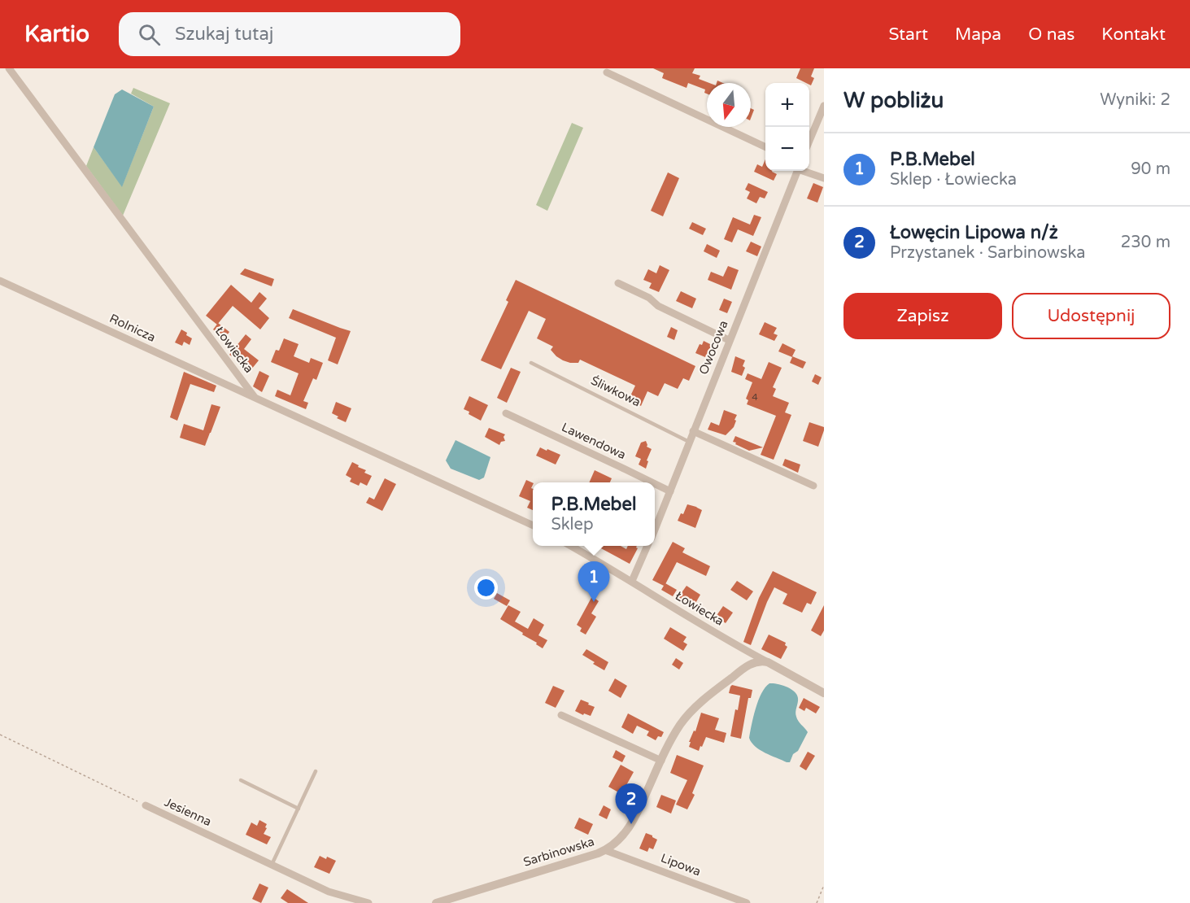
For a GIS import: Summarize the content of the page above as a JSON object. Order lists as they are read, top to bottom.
{
  "streets": {
    "street": [
      "Rolnicza",
      "Owocowa",
      "Łowiecka",
      "Lawendowa",
      "Jesienna",
      "Sarbinowska",
      "Lipowa"
    ],
    "lane": ["Śliwkowa"]
  },
  "crossings": [
    ["Rolnicza", "Łowiecka"],
    ["Owocowa", "Śliwkowa"],
    ["Owocowa", "Lawendowa"],
    ["Łowiecka", "Sarbinowska"],
    ["Sarbinowska", "Lipowa"]
  ],
  "house_numbers": ["4"],
  "north": "bottom",
  "page": {
    "header": "Kartio",
    "search": "Szukaj tutaj",
    "nav": [
      "Start",
      "Mapa",
      "O nas",
      "Kontakt"
    ],
    "heading": ["W pobliżu", "Wyniki: 2"],
    "map_buttons": ["+", "−"],
    "list": [
      {
        "mark": "1",
        "name": "P.B.Mebel",
        "note": "Sklep · Łowiecka",
        "value": "90 m"
      },
      {
        "mark": "2",
        "name": "Łowęcin Lipowa n/ż",
        "note": "Przystanek · Sarbinowska",
        "value": "230 m"
      }
    ],
    "buttons": ["Zapisz", "Udostępnij"],
    "popup": ["P.B.Mebel", "Sklep"],
    "pins": ["1", "2"]
  }
}
